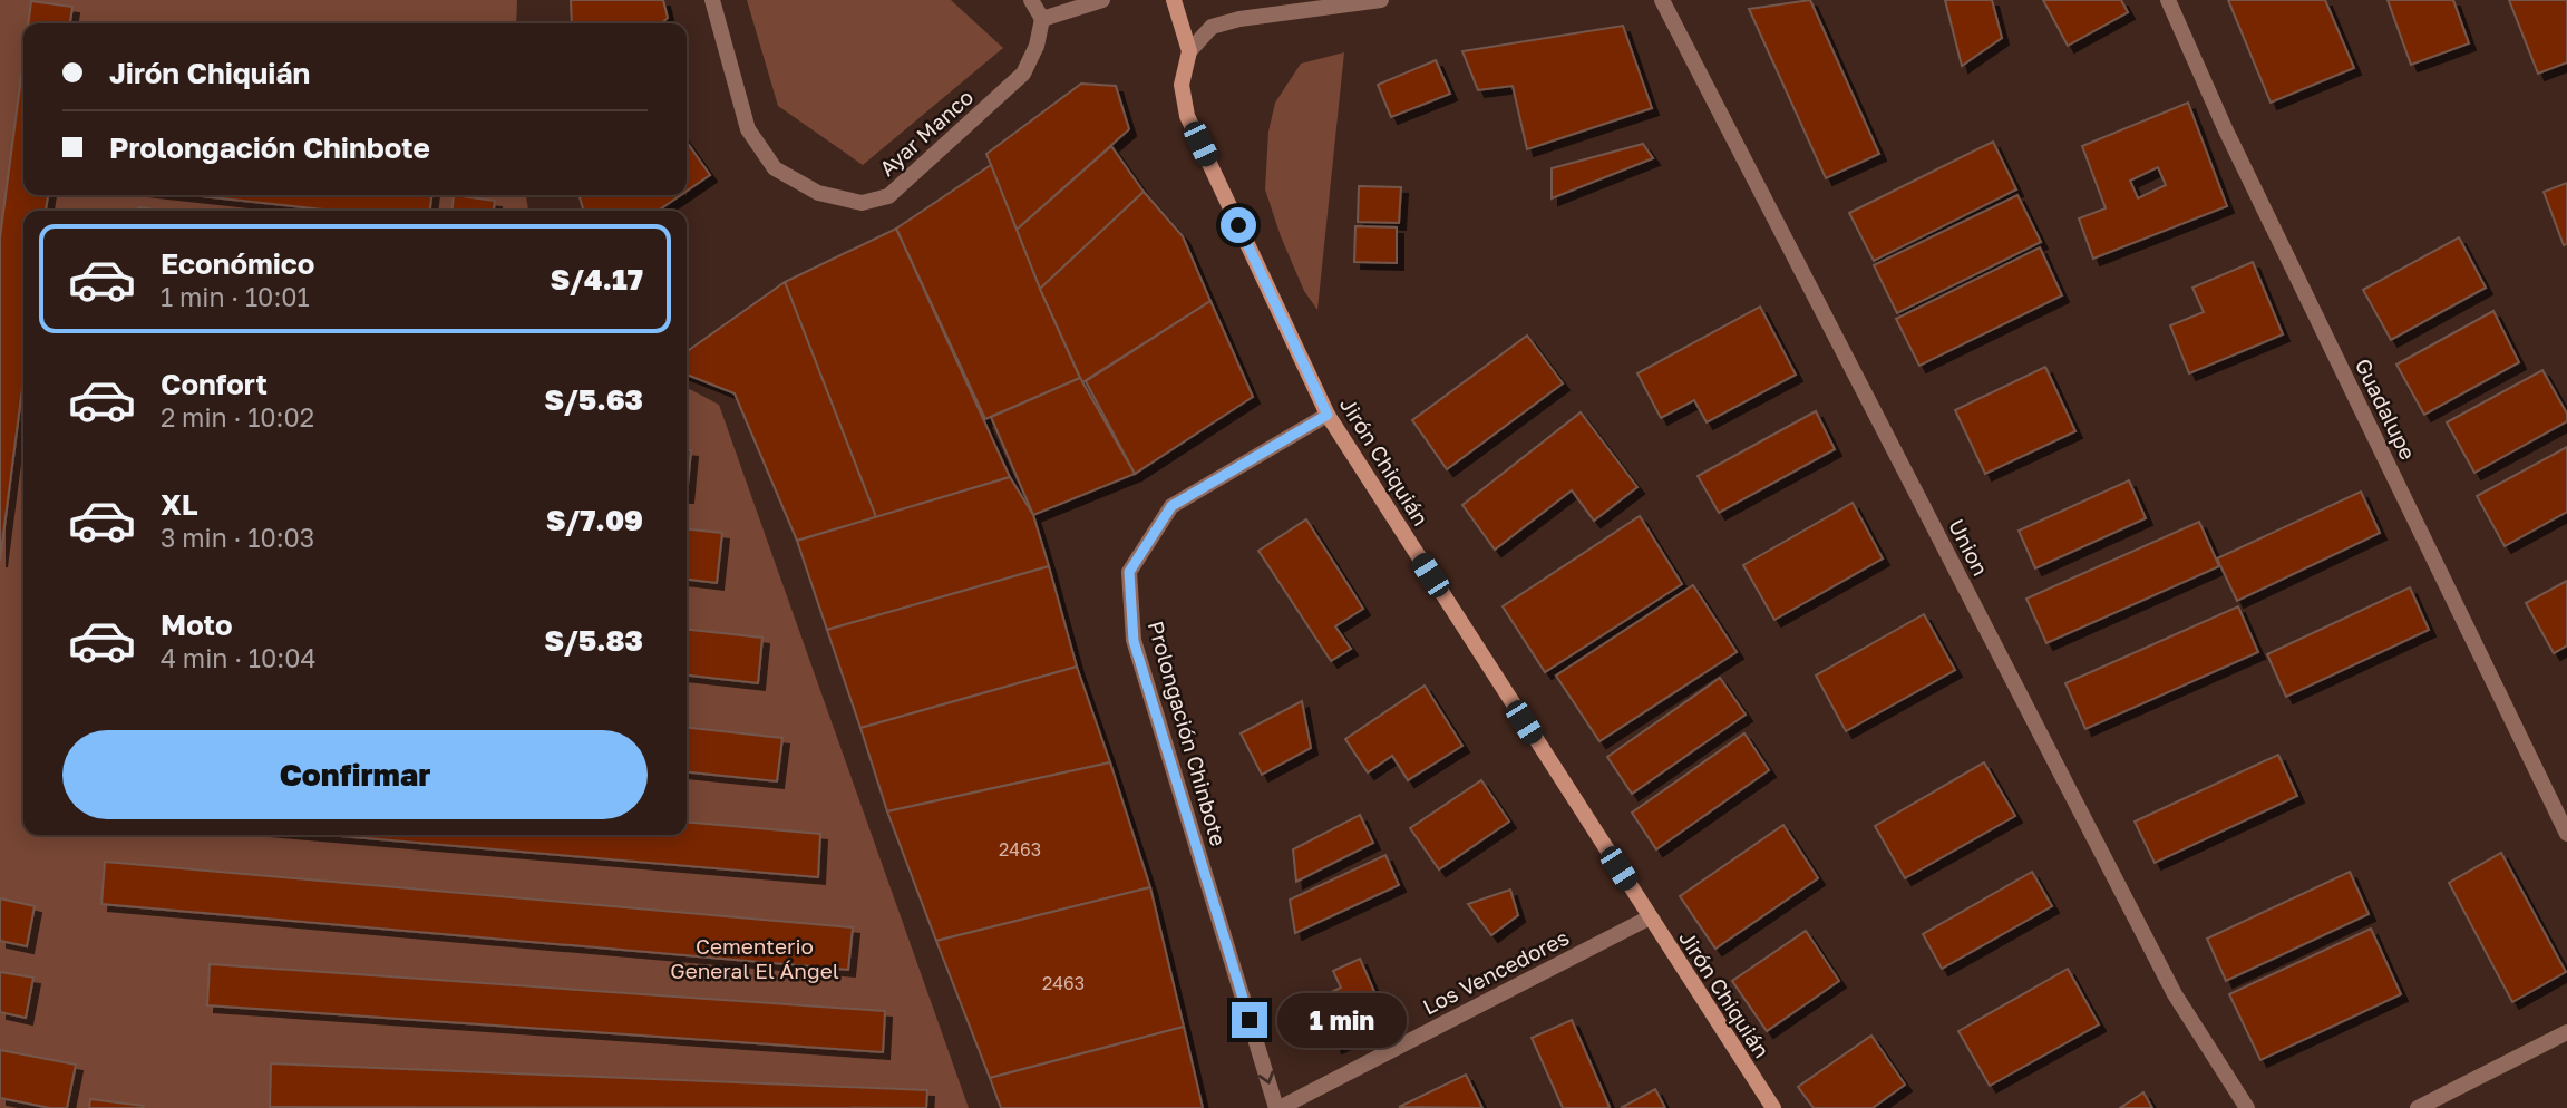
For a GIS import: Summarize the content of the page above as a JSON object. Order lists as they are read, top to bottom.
{
  "streets": {
    "street": [
      "Ayar Manco",
      "Guadalupe",
      "Jirón Chiquián",
      "Union",
      "Prolongación Chinbote",
      "Los Vencedores"
    ]
  },
  "crossings": [
    ["Jirón Chiquián", "Prolongación Chinbote"],
    ["Jirón Chiquián", "Los Vencedores"],
    ["Prolongación Chinbote", "Los Vencedores"]
  ],
  "one_way": ["Prolongación Chinbote"],
  "parks": ["Cementerio General El Ángel"],
  "house_numbers": ["2463", "2463"],
  "page": {
    "banner": ["Jirón Chiquián", "Prolongación Chinbote"],
    "list": [
      {
        "name": "Económico",
        "note": "1 min · 10:01",
        "value": "S/4.17"
      },
      {
        "name": "Confort",
        "note": "2 min · 10:02",
        "value": "S/5.63"
      },
      {
        "name": "XL",
        "note": "3 min · 10:03",
        "value": "S/7.09"
      },
      {
        "name": "Moto",
        "note": "4 min · 10:04",
        "value": "S/5.83"
      }
    ],
    "buttons": "Confirmar",
    "bubble": "1 min"
  }
}
